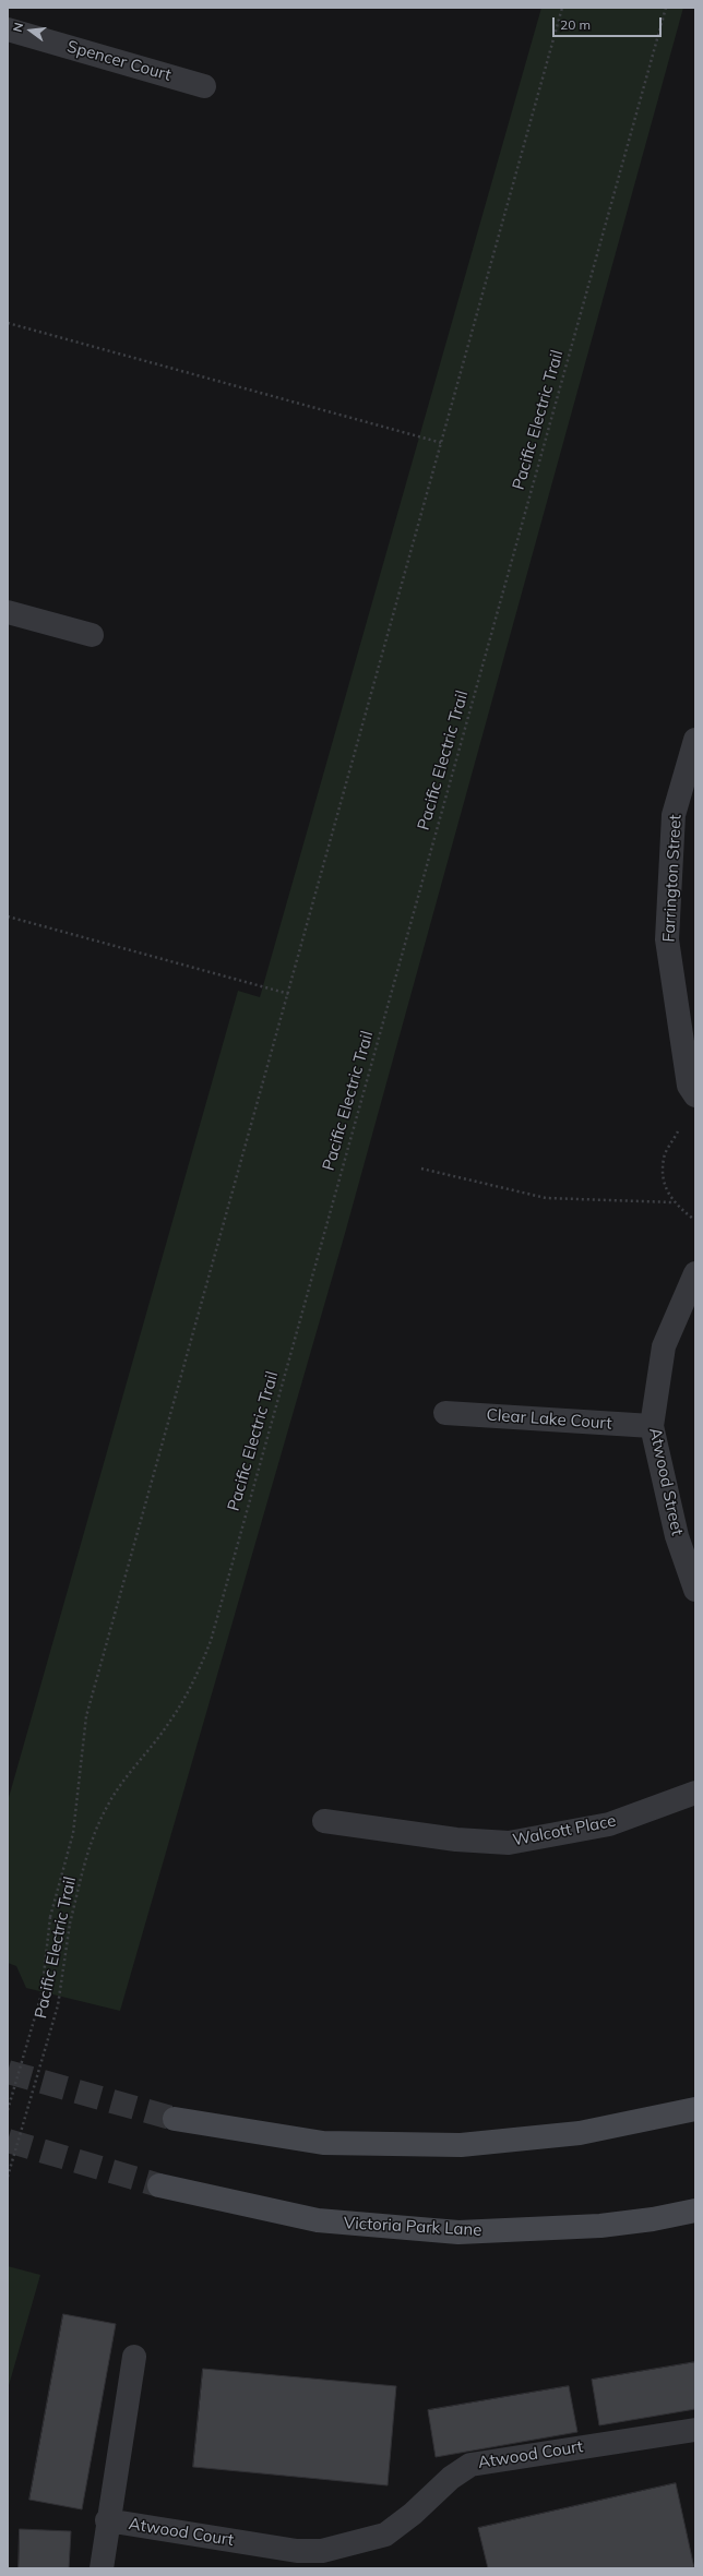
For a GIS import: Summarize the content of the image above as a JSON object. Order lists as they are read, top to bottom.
{
  "streets": {
    "street": [
      "Spencer Court",
      "Farrington Street",
      "Clear Lake Court",
      "Atwood Street",
      "Walcott Place",
      "Victoria Park Lane",
      "Atwood Court"
    ],
    "path": ["Pacific Electric Trail"]
  },
  "crossings": [
    ["Clear Lake Court", "Atwood Street"]
  ],
  "scale_bar": "20 m",
  "north": "left"
}
